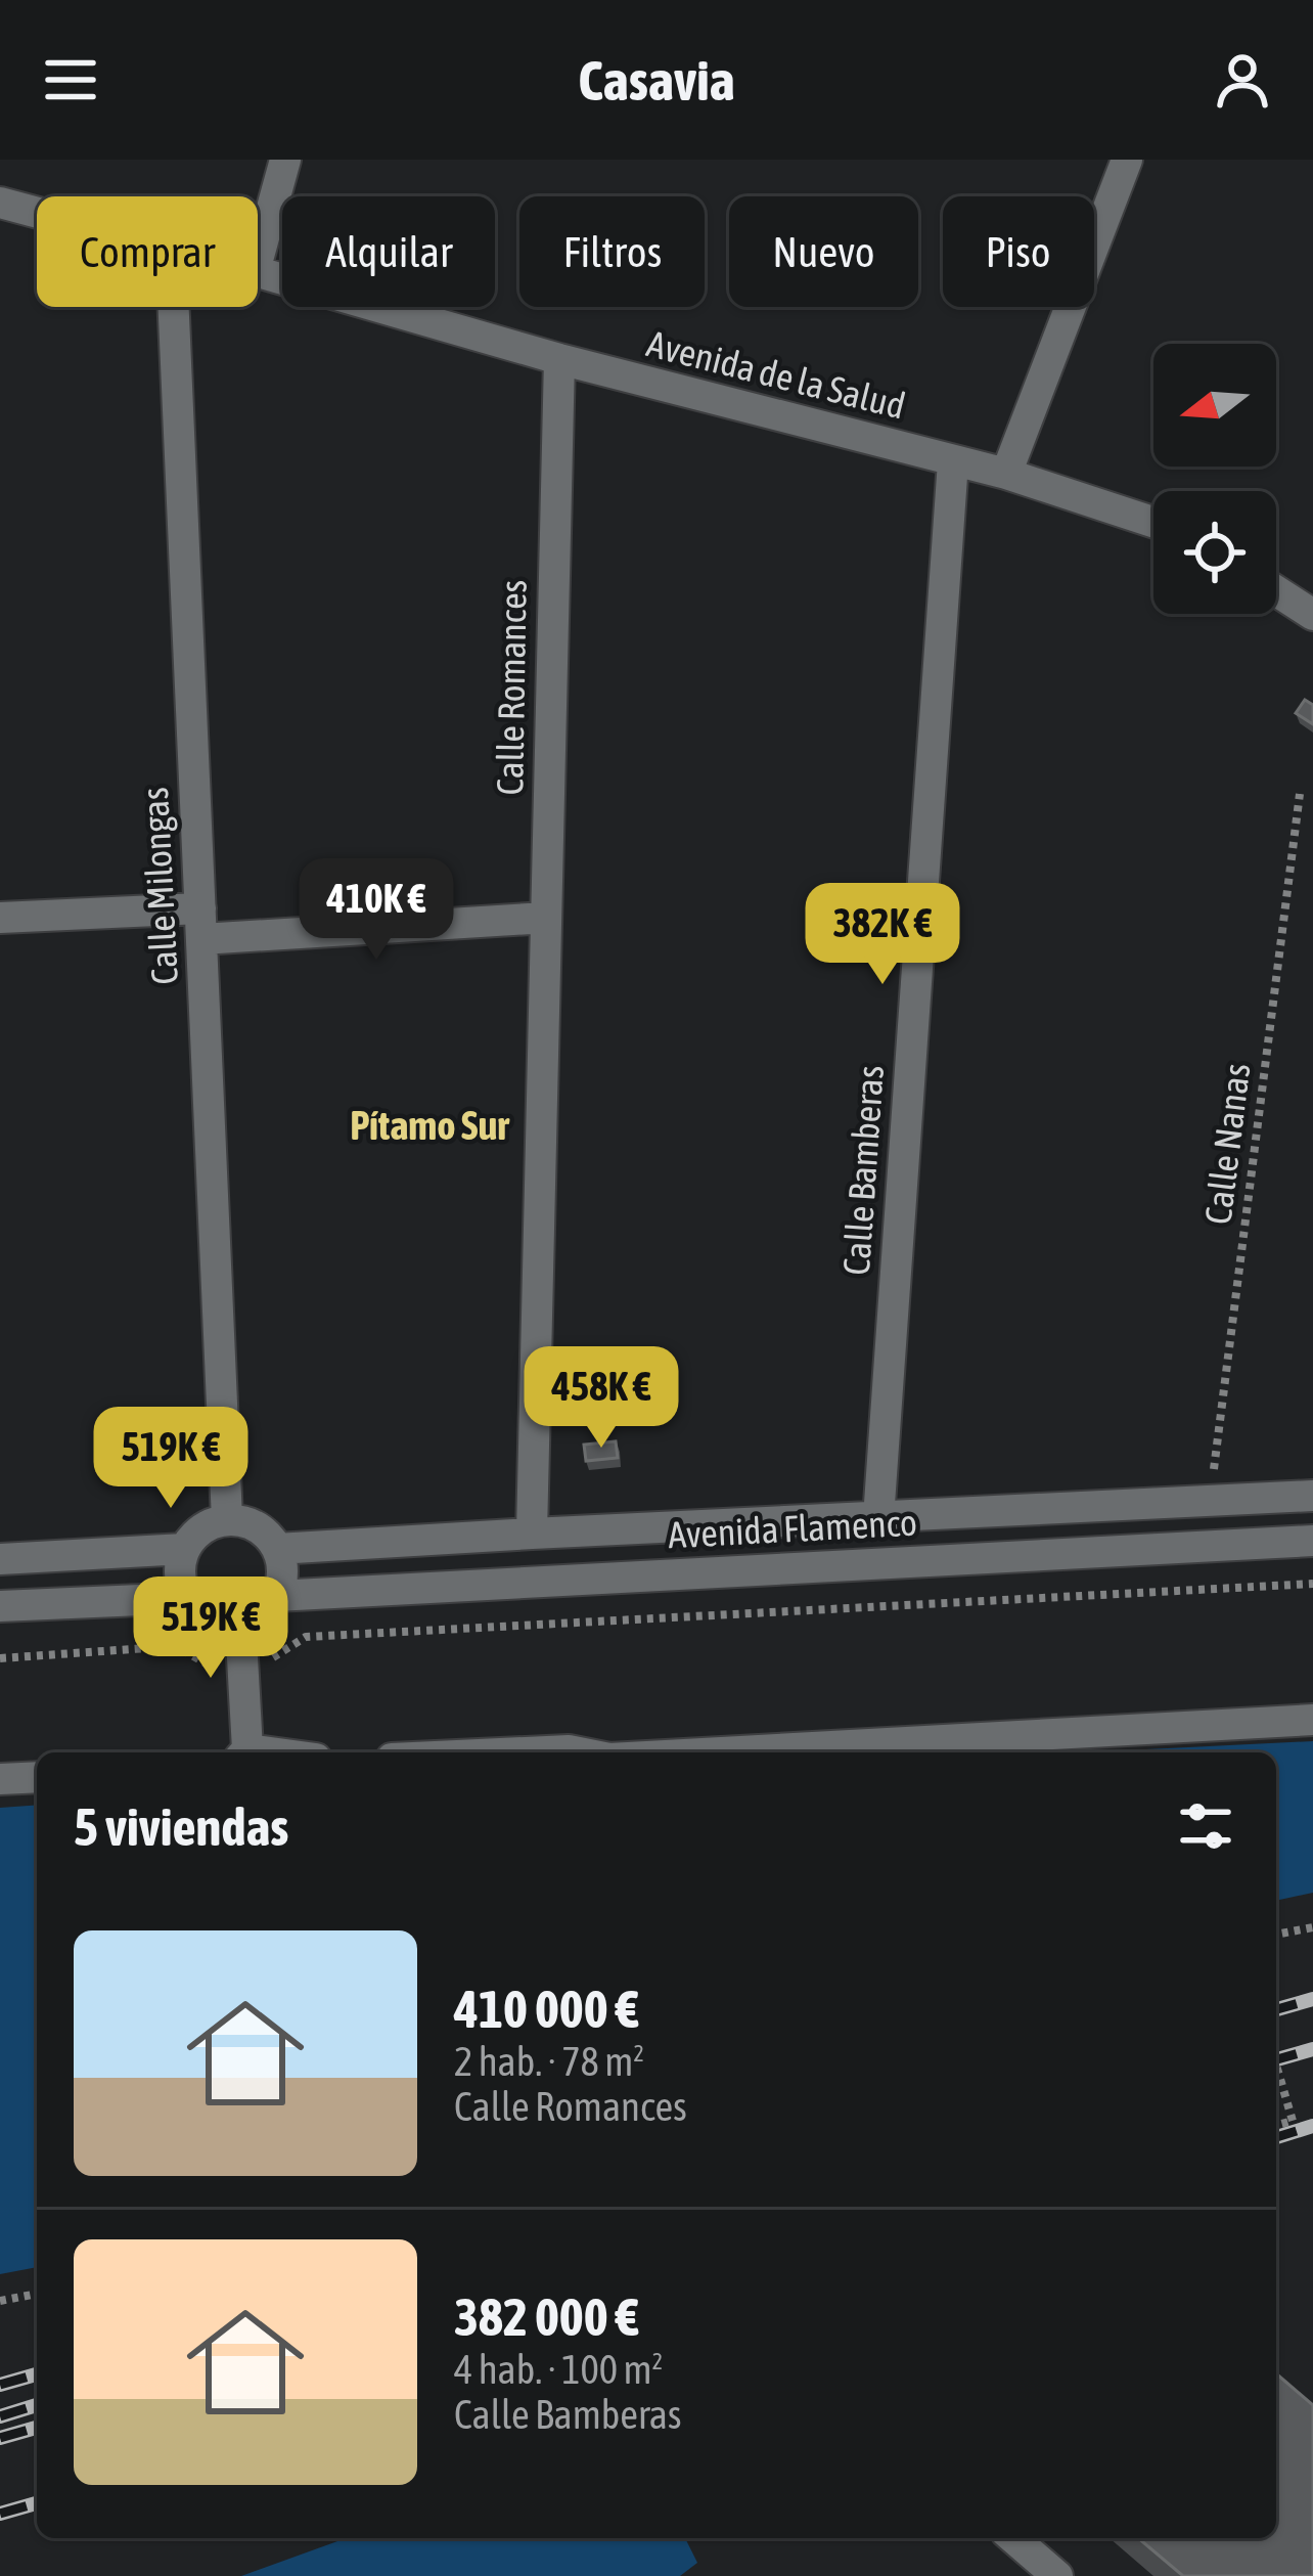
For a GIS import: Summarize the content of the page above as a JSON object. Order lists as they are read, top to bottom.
{
  "streets": {
    "street": [
      "Avenida de la Salud",
      "Calle Romances",
      "Calle Milongas",
      "Calle Bamberas",
      "Avenida Flamenco"
    ],
    "path": ["Calle Nanas"]
  },
  "crossings": [
    ["Avenida de la Salud", "Calle Romances"],
    ["Avenida de la Salud", "Calle Bamberas"],
    ["Calle Romances", "Avenida Flamenco"],
    ["Calle Milongas", "Avenida Flamenco"],
    ["Calle Nanas", "Avenida Flamenco"],
    ["Calle Bamberas", "Avenida Flamenco"]
  ],
  "districts": ["Pítamo Sur"],
  "north": "left",
  "page": {
    "header": "Casavia",
    "chip": [
      "Comprar",
      "Alquilar",
      "Filtros",
      "Nuevo",
      "Piso"
    ],
    "price": [
      "410K €",
      "382K €",
      "458K €",
      "519K €",
      "519K €"
    ],
    "heading": "5 viviendas",
    "list": [
      {
        "name": "410 000 €",
        "note": "2 hab. · 78 m² · Calle Romances"
      },
      {
        "name": "382 000 €",
        "note": "4 hab. · 100 m² · Calle Bamberas"
      }
    ]
  }
}
